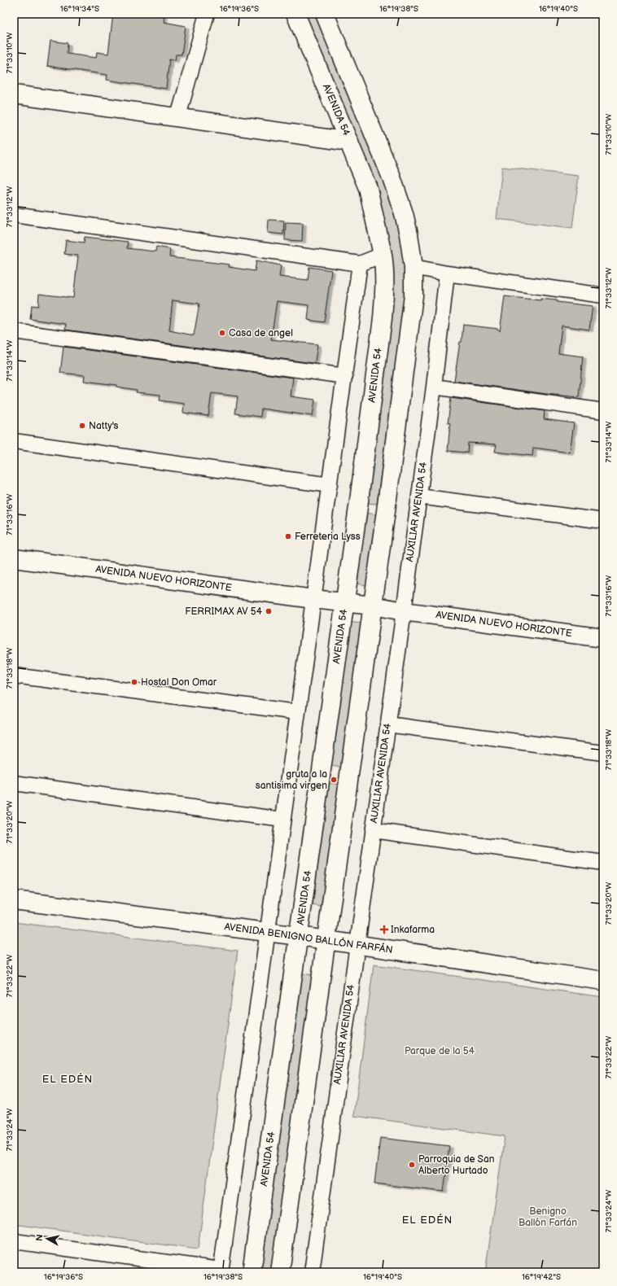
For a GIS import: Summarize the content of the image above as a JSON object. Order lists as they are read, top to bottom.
{
  "streets": {
    "main road": ["AVENIDA 54", "AVENIDA NUEVO HORIZONTE", "AVENIDA BENIGNO BALLÓN FARFÁN"],
    "street": ["AUXILIAR AVENIDA 54"]
  },
  "crossings": [
    ["AVENIDA 54", "AVENIDA NUEVO HORIZONTE"],
    ["AVENIDA 54", "AVENIDA BENIGNO BALLÓN FARFÁN"],
    ["AUXILIAR AVENIDA 54", "AVENIDA NUEVO HORIZONTE"],
    ["AUXILIAR AVENIDA 54", "AVENIDA BENIGNO BALLÓN FARFÁN"]
  ],
  "districts": ["EL EDÉN", "EL EDÉN"],
  "parks": ["Parque de la 54", "Benigno Ballón Farfán"],
  "places": {
    "other": [
      "Casa de angel",
      "Natty's",
      "Ferreteria Lyss",
      "FERRIMAX AV 54",
      "Hostal Don Omar",
      "gruta a la santisima virgen",
      "Parroquia de San Alberto Hurtado"
    ],
    "health": ["Inkafarma"]
  },
  "north": "left",
  "coordinates": [
    "16°19'34\"S",
    "16°19'36\"S",
    "16°19'38\"S",
    "16°19'40\"S",
    "71°33'10\"W",
    "71°33'12\"W",
    "71°33'14\"W",
    "71°33'16\"W",
    "71°33'18\"W",
    "71°33'20\"W",
    "71°33'22\"W",
    "71°33'24\"W",
    "16°19'42\"S"
  ]
}
